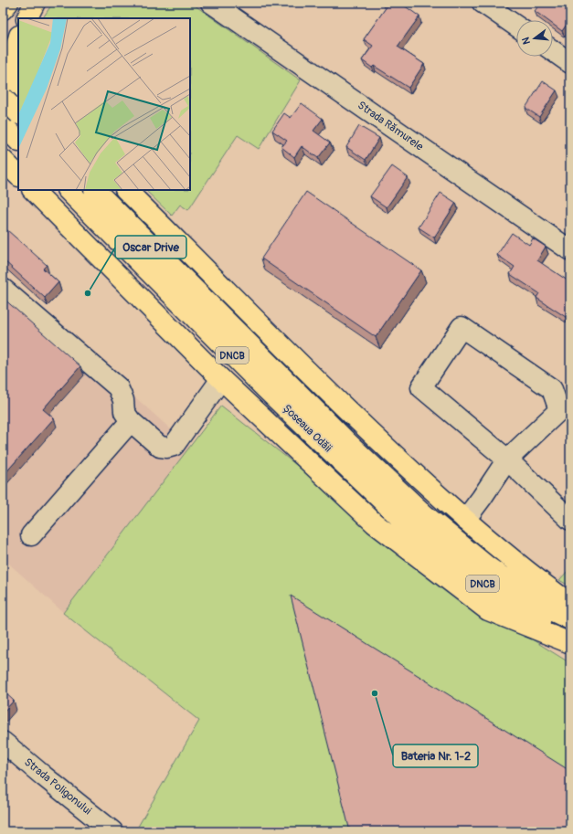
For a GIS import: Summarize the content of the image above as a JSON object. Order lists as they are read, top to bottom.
{
  "streets": {
    "main road": ["DNCB", "Șoseaua Odăii"],
    "street": ["Strada Rămurele", "Strada Poligonului"]
  },
  "places": ["Oscar Drive", "Bateria Nr. 1-2"],
  "north": "left"
}
